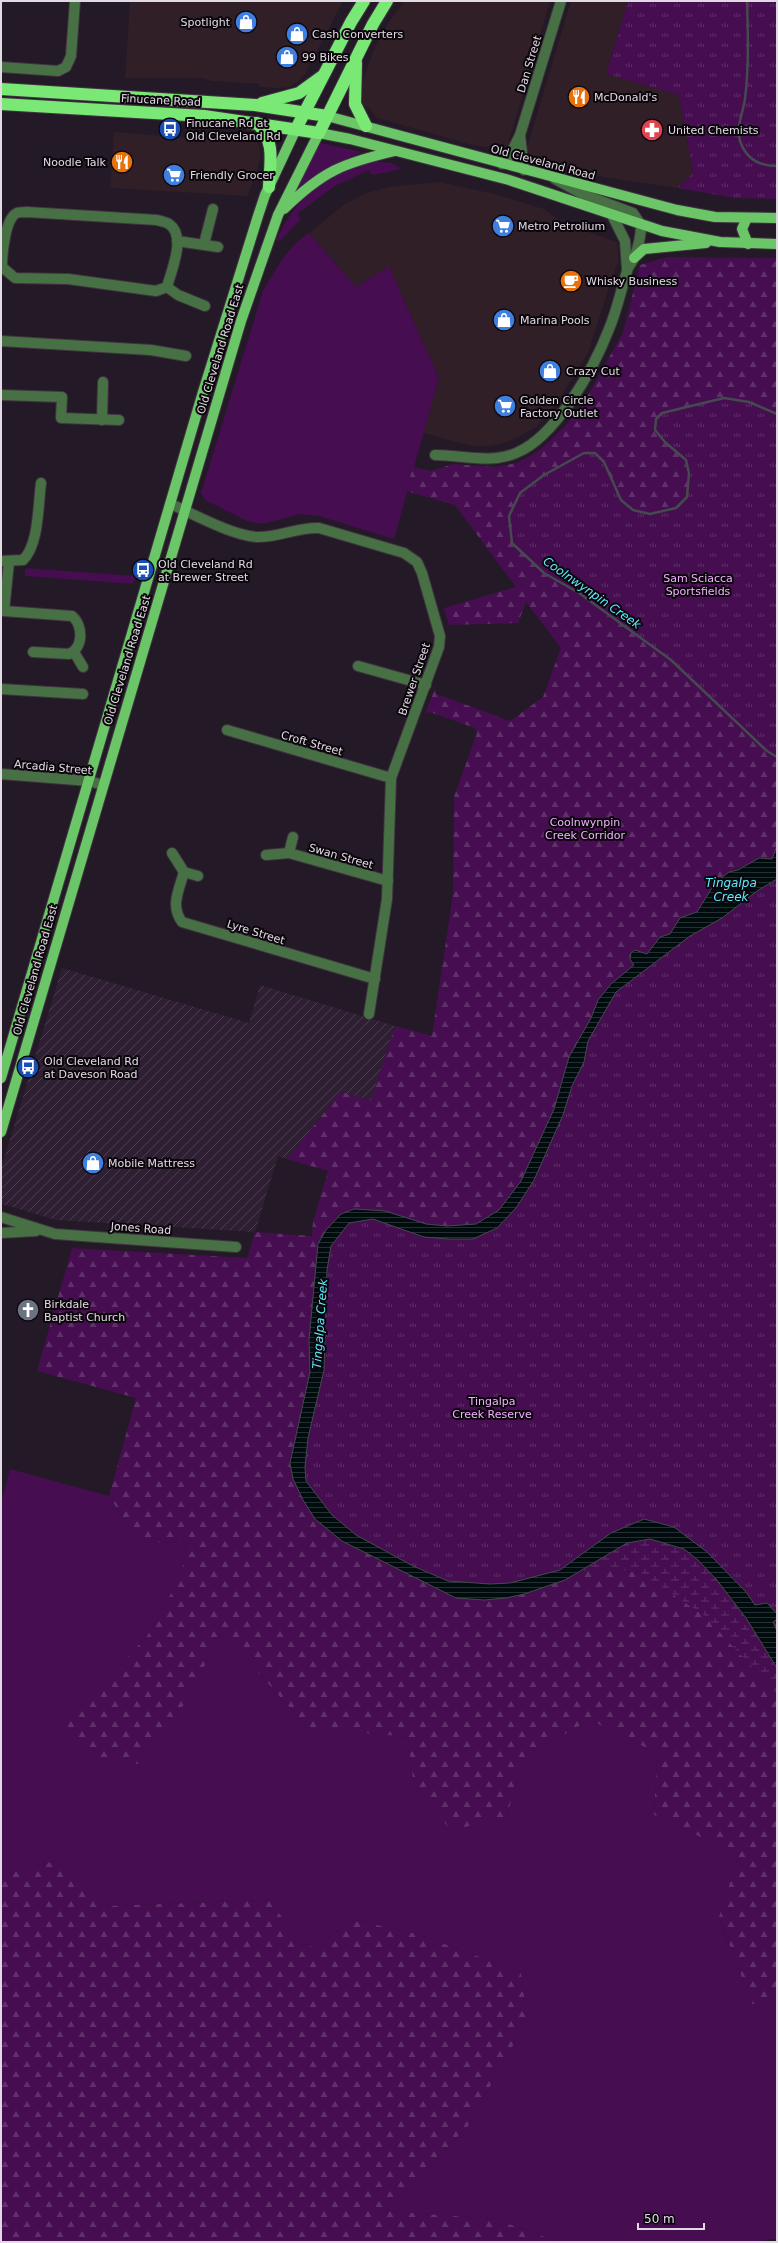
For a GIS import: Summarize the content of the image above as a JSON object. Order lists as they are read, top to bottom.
{
  "streets": {
    "highway": ["Finucane Road", "Old Cleveland Road", "Old Cleveland Road East"],
    "street": [
      "Dan Street",
      "Brewer Street",
      "Croft Street",
      "Arcadia Street",
      "Swan Street",
      "Lyre Street",
      "Jones Road"
    ]
  },
  "crossings": [
    ["Dan Street", "Old Cleveland Road"],
    ["Finucane Road", "Old Cleveland Road"],
    ["Finucane Road", "Old Cleveland Road East"],
    ["Old Cleveland Road", "Old Cleveland Road East"],
    ["Old Cleveland Road East", "Brewer Street"],
    ["Old Cleveland Road East", "Arcadia Street"],
    ["Brewer Street", "Croft Street"],
    ["Brewer Street", "Swan Street"],
    ["Brewer Street", "Lyre Street"]
  ],
  "water": ["Coolnwynpin Creek", "Tingalpa Creek"],
  "parks": ["Sam Sciacca Sportsfields", "Coolnwynpin Creek Corridor", "Tingalpa Creek Reserve"],
  "places": {
    "shop": [
      "Spotlight",
      "Cash Converters",
      "99 Bikes",
      "Marina Pools",
      "Crazy Cut",
      "Mobile Mattress"
    ],
    "restaurant": ["McDonald's", "Noodle Talk"],
    "bus stop": ["Finucane Rd at Old Cleveland Rd", "Old Cleveland Rd at Brewer Street", "Old Cleveland Rd at Daveson Road"],
    "pharmacy": ["United Chemists"],
    "supermarket": ["Friendly Grocer", "Metro Petrolium", "Golden Circle Factory Outlet"],
    "cafe": ["Whisky Business"],
    "church": ["Birkdale Baptist Church"]
  },
  "scale_bar": "50 m"
}
